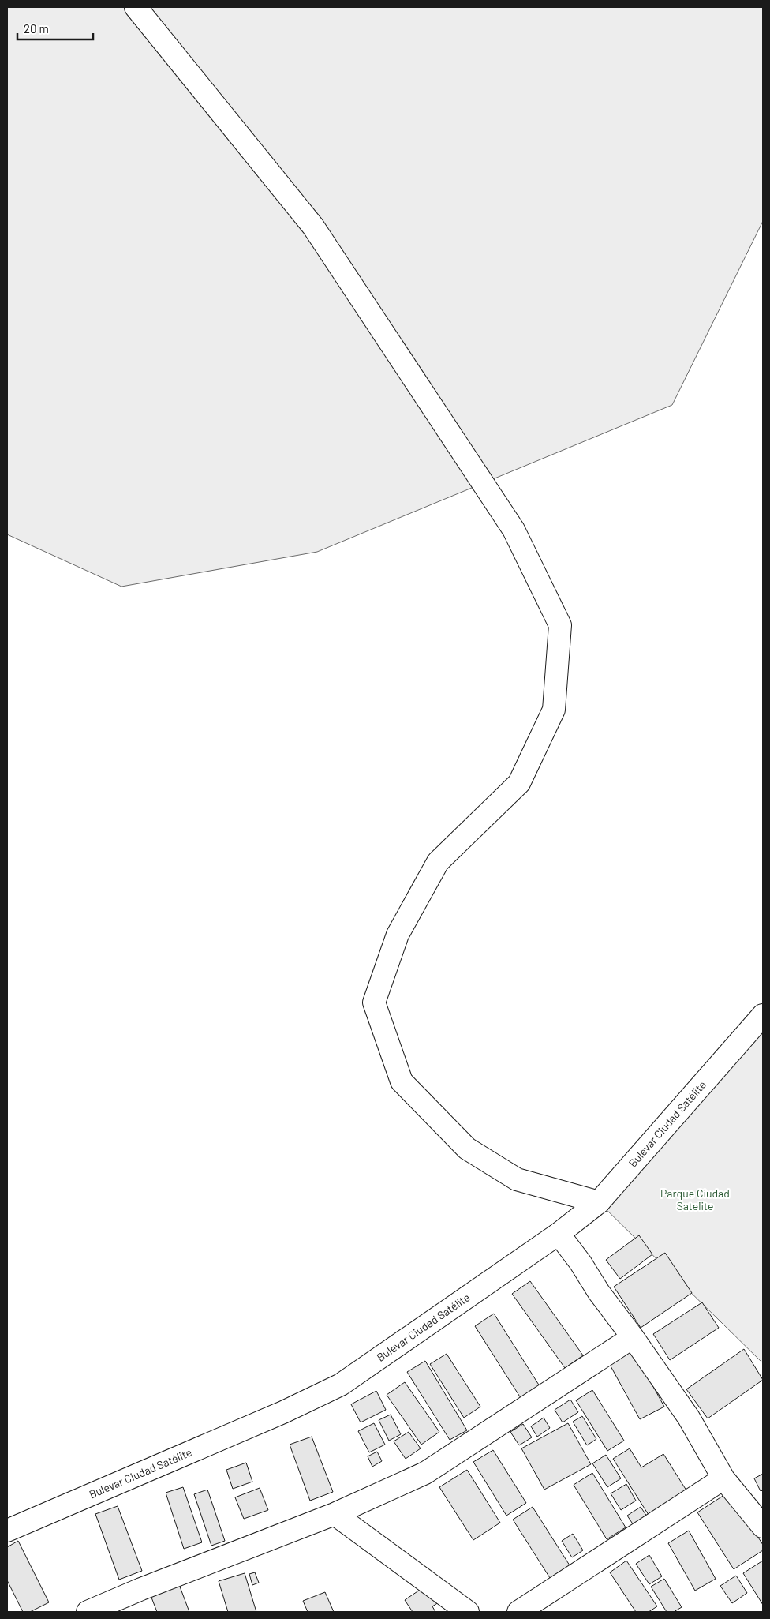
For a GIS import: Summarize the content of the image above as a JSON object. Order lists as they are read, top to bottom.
{
  "streets": {
    "street": ["Bulevar Ciudad Satélite"]
  },
  "parks": ["Parque Ciudad Satelite"],
  "scale_bar": "20 m"
}
